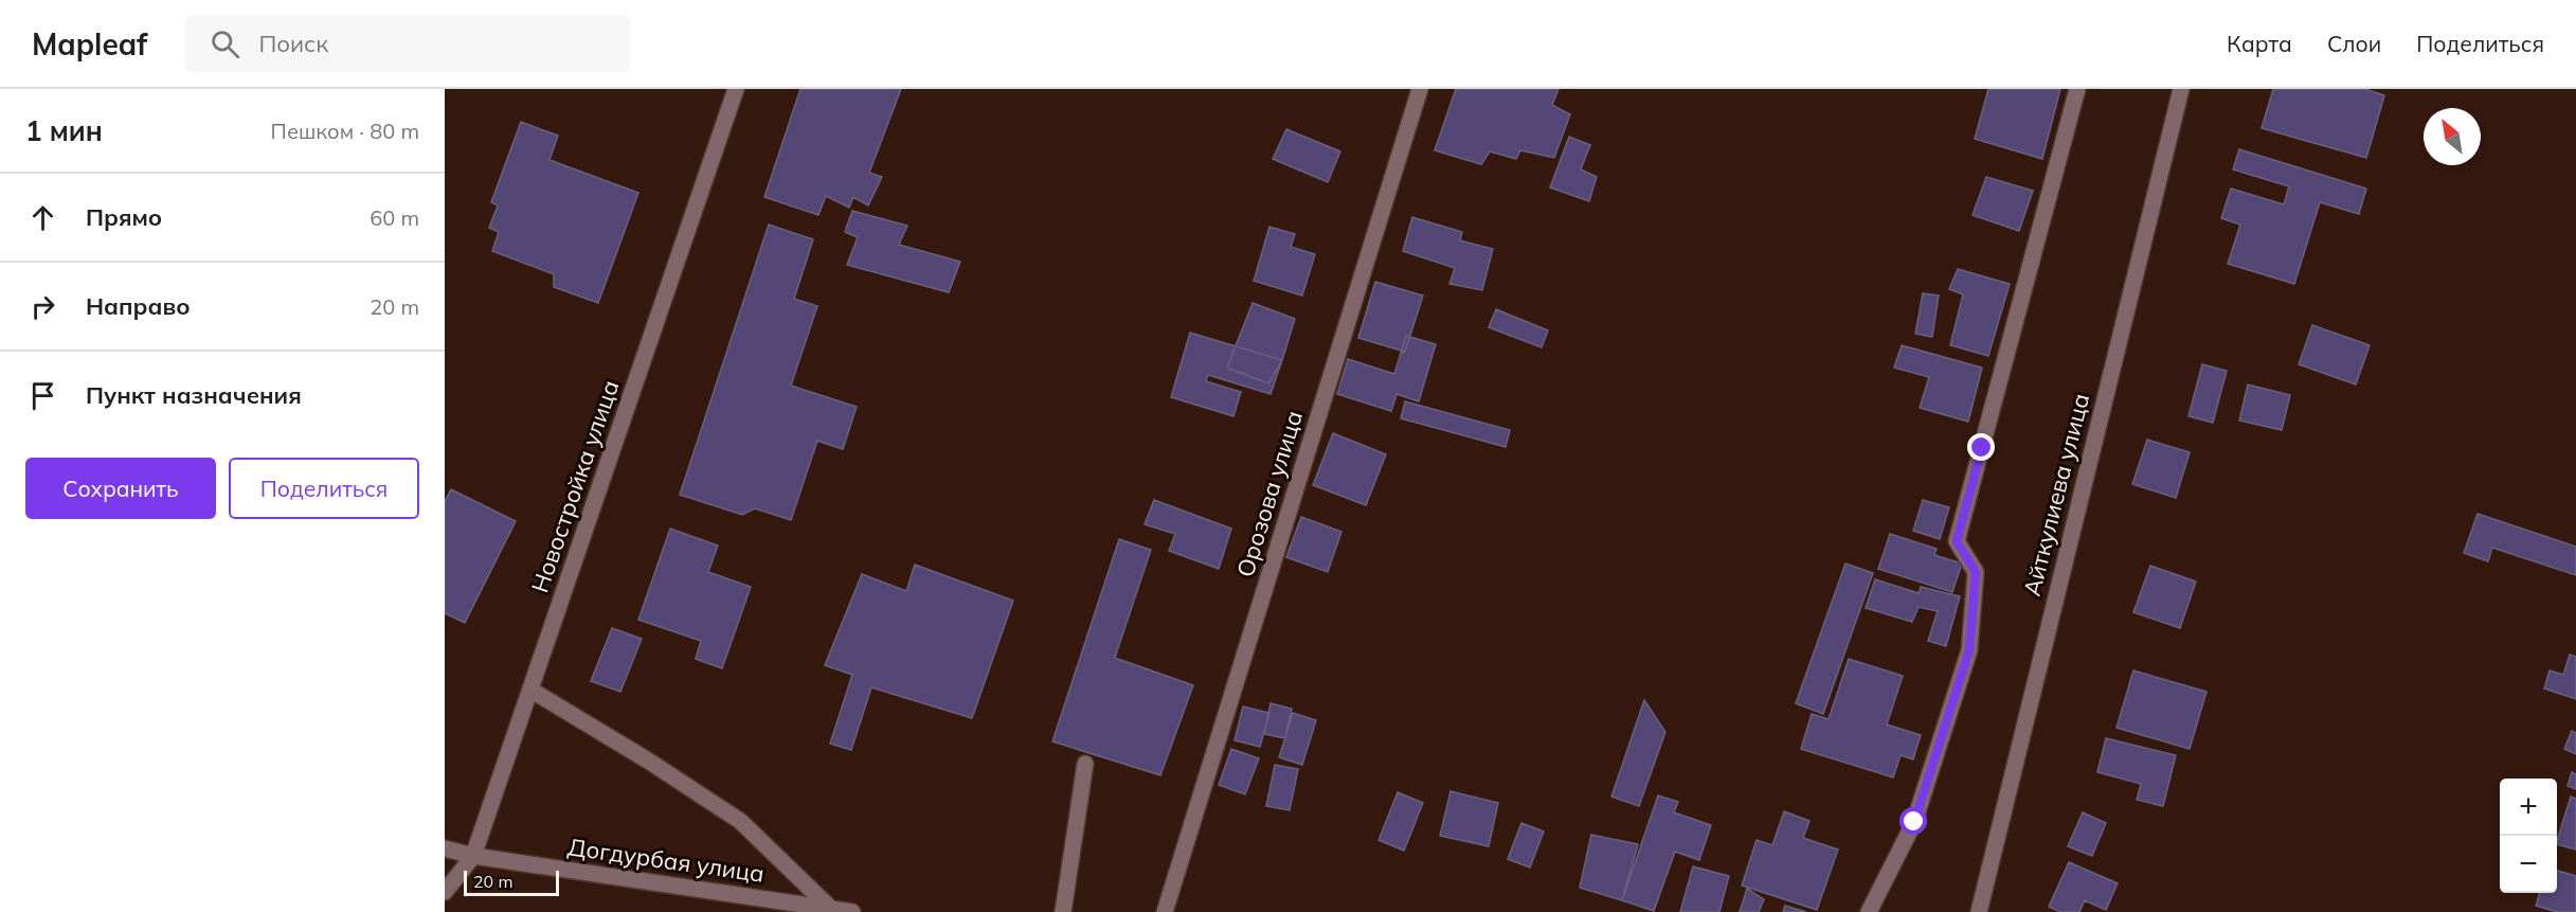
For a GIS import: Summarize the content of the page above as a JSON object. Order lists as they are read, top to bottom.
{
  "streets": {
    "street": [
      "Новостройка улица",
      "Орозова улица",
      "Айткулиева улица",
      "Догдурбая улица"
    ]
  },
  "crossings": [
    ["Новостройка улица", "Догдурбая улица"]
  ],
  "scale_bar": "20 m",
  "north": "top left",
  "page": {
    "header": "Mapleaf",
    "search": "Поиск",
    "nav": ["Карта", "Слои", "Поделиться"],
    "heading": ["1 мин", "Пешком · 80 m"],
    "list": [
      ["Прямо", "60 m"],
      ["Направо", "20 m"],
      "Пункт назначения"
    ],
    "buttons": ["Сохранить", "Поделиться"],
    "map_buttons": ["+", "−"],
    "scale": "20 m"
  }
}
